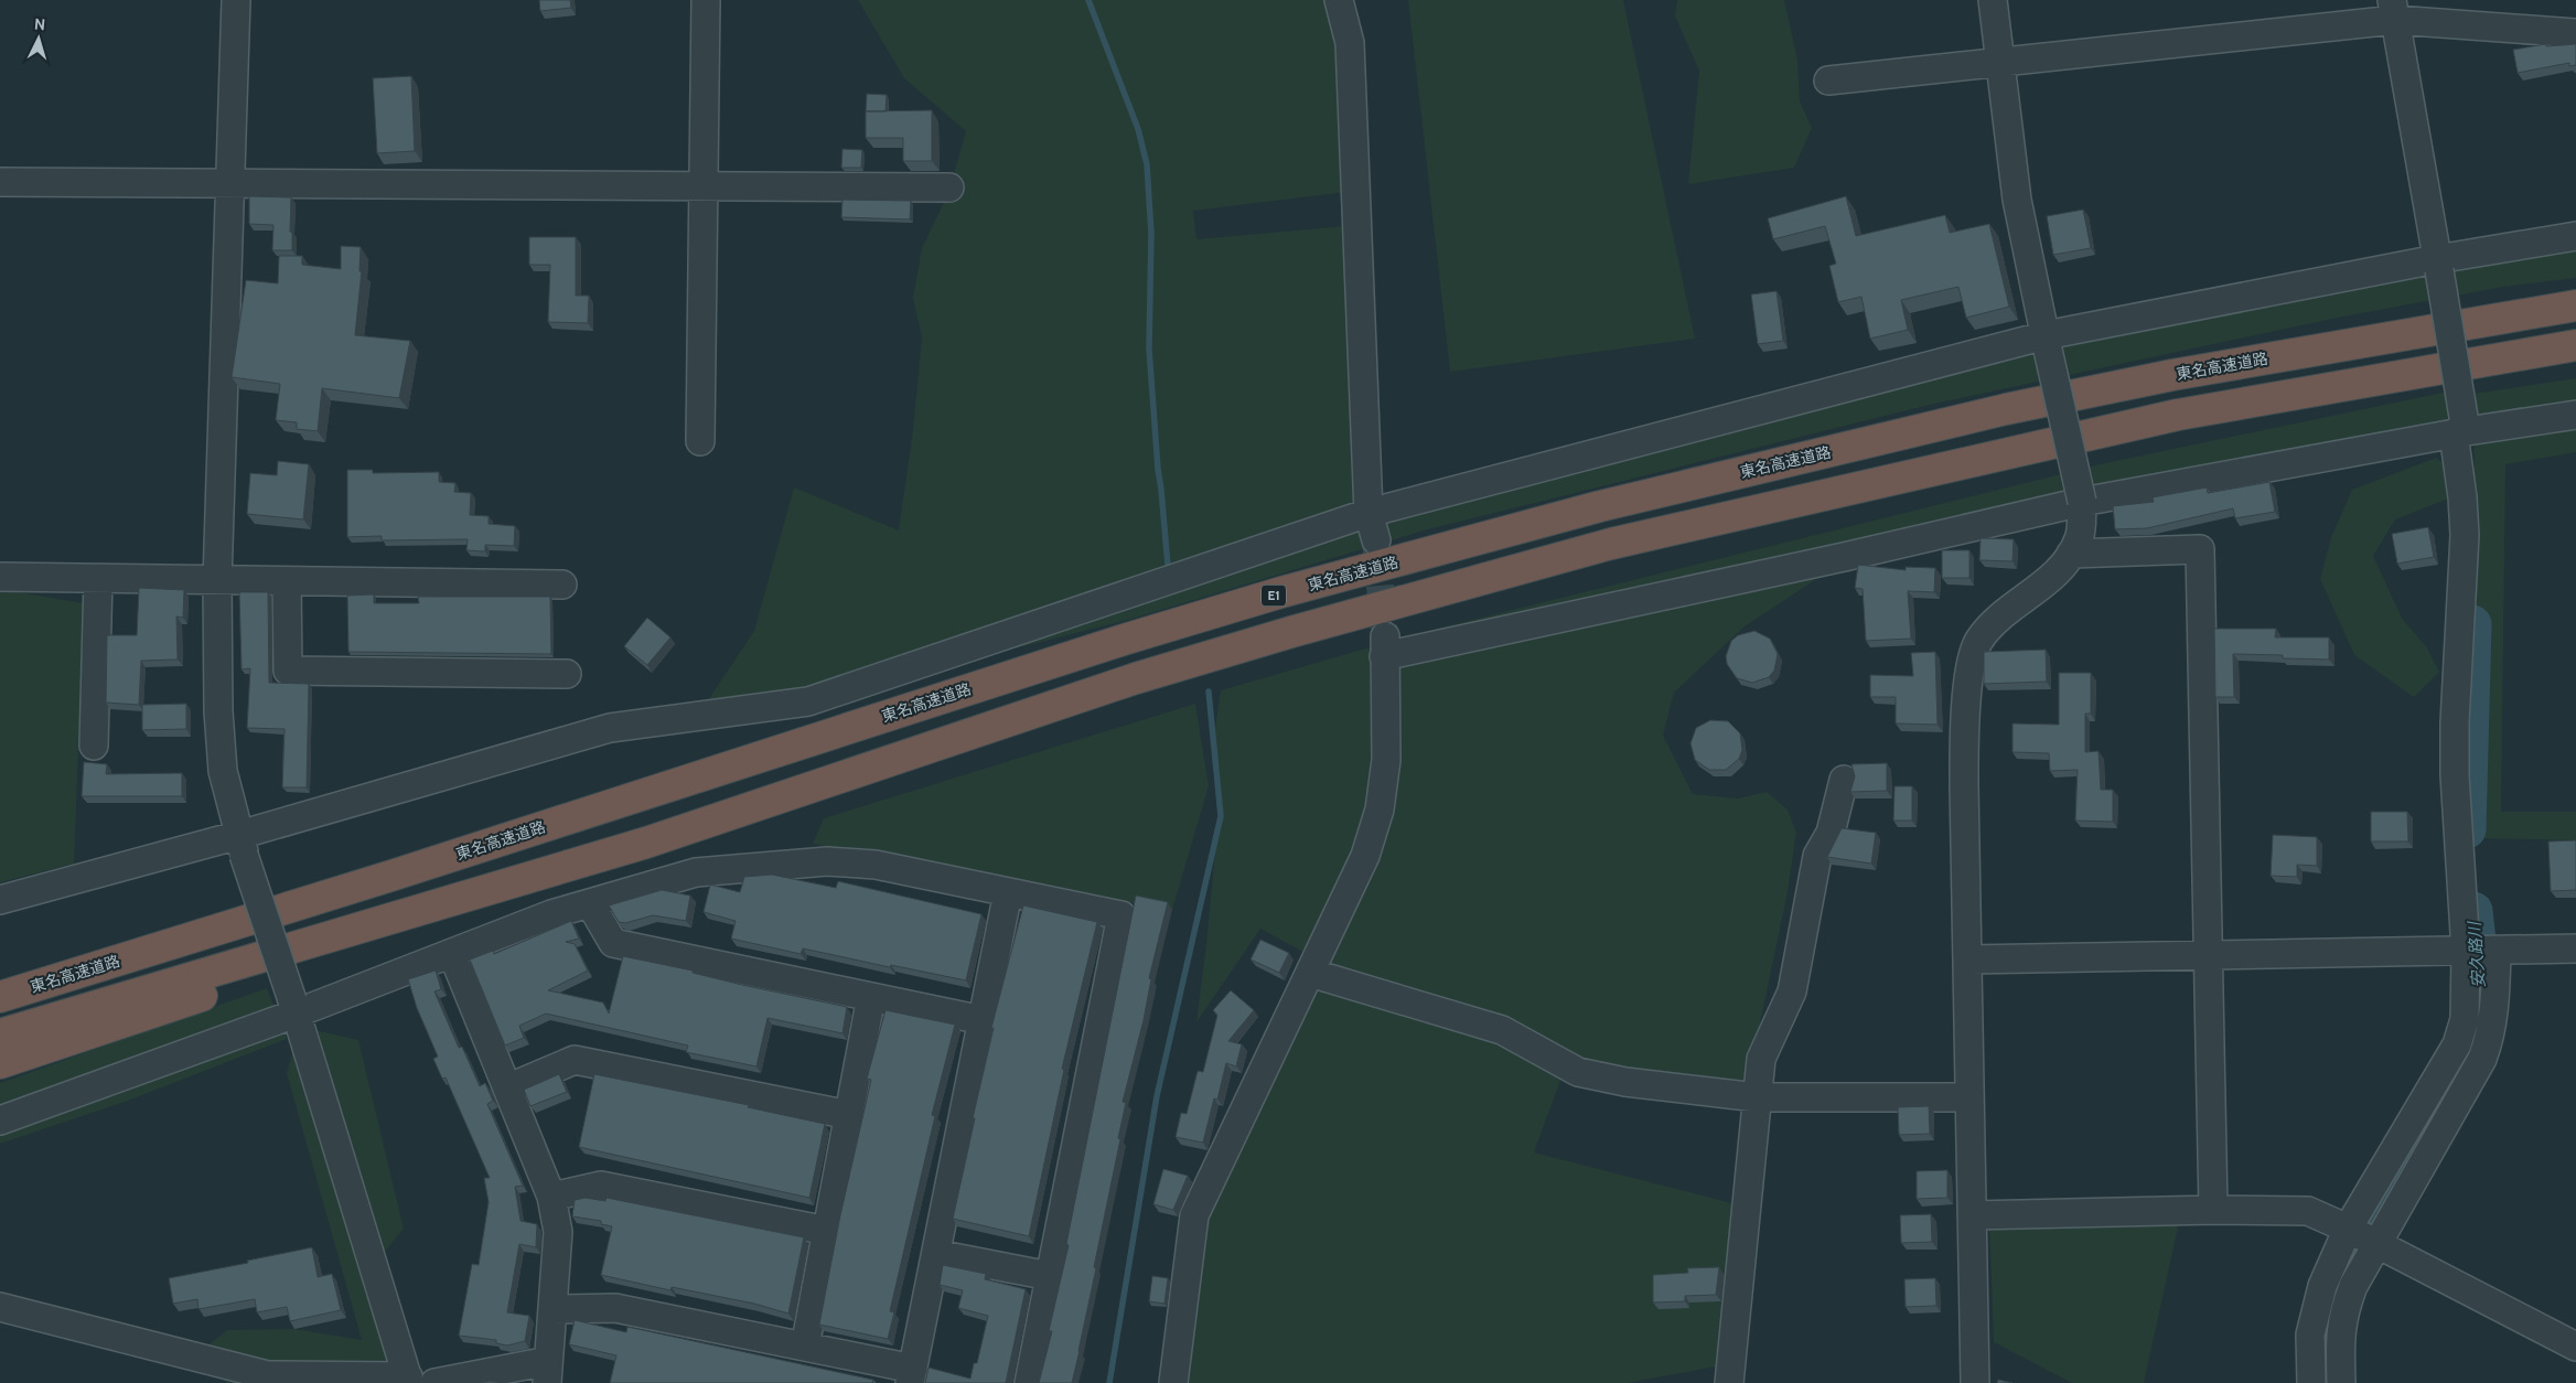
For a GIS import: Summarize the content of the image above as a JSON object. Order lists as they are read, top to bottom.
{
  "streets": {
    "highway": ["東名高速道路", "E1"]
  },
  "water": ["安久路川"],
  "north": "top"
}
